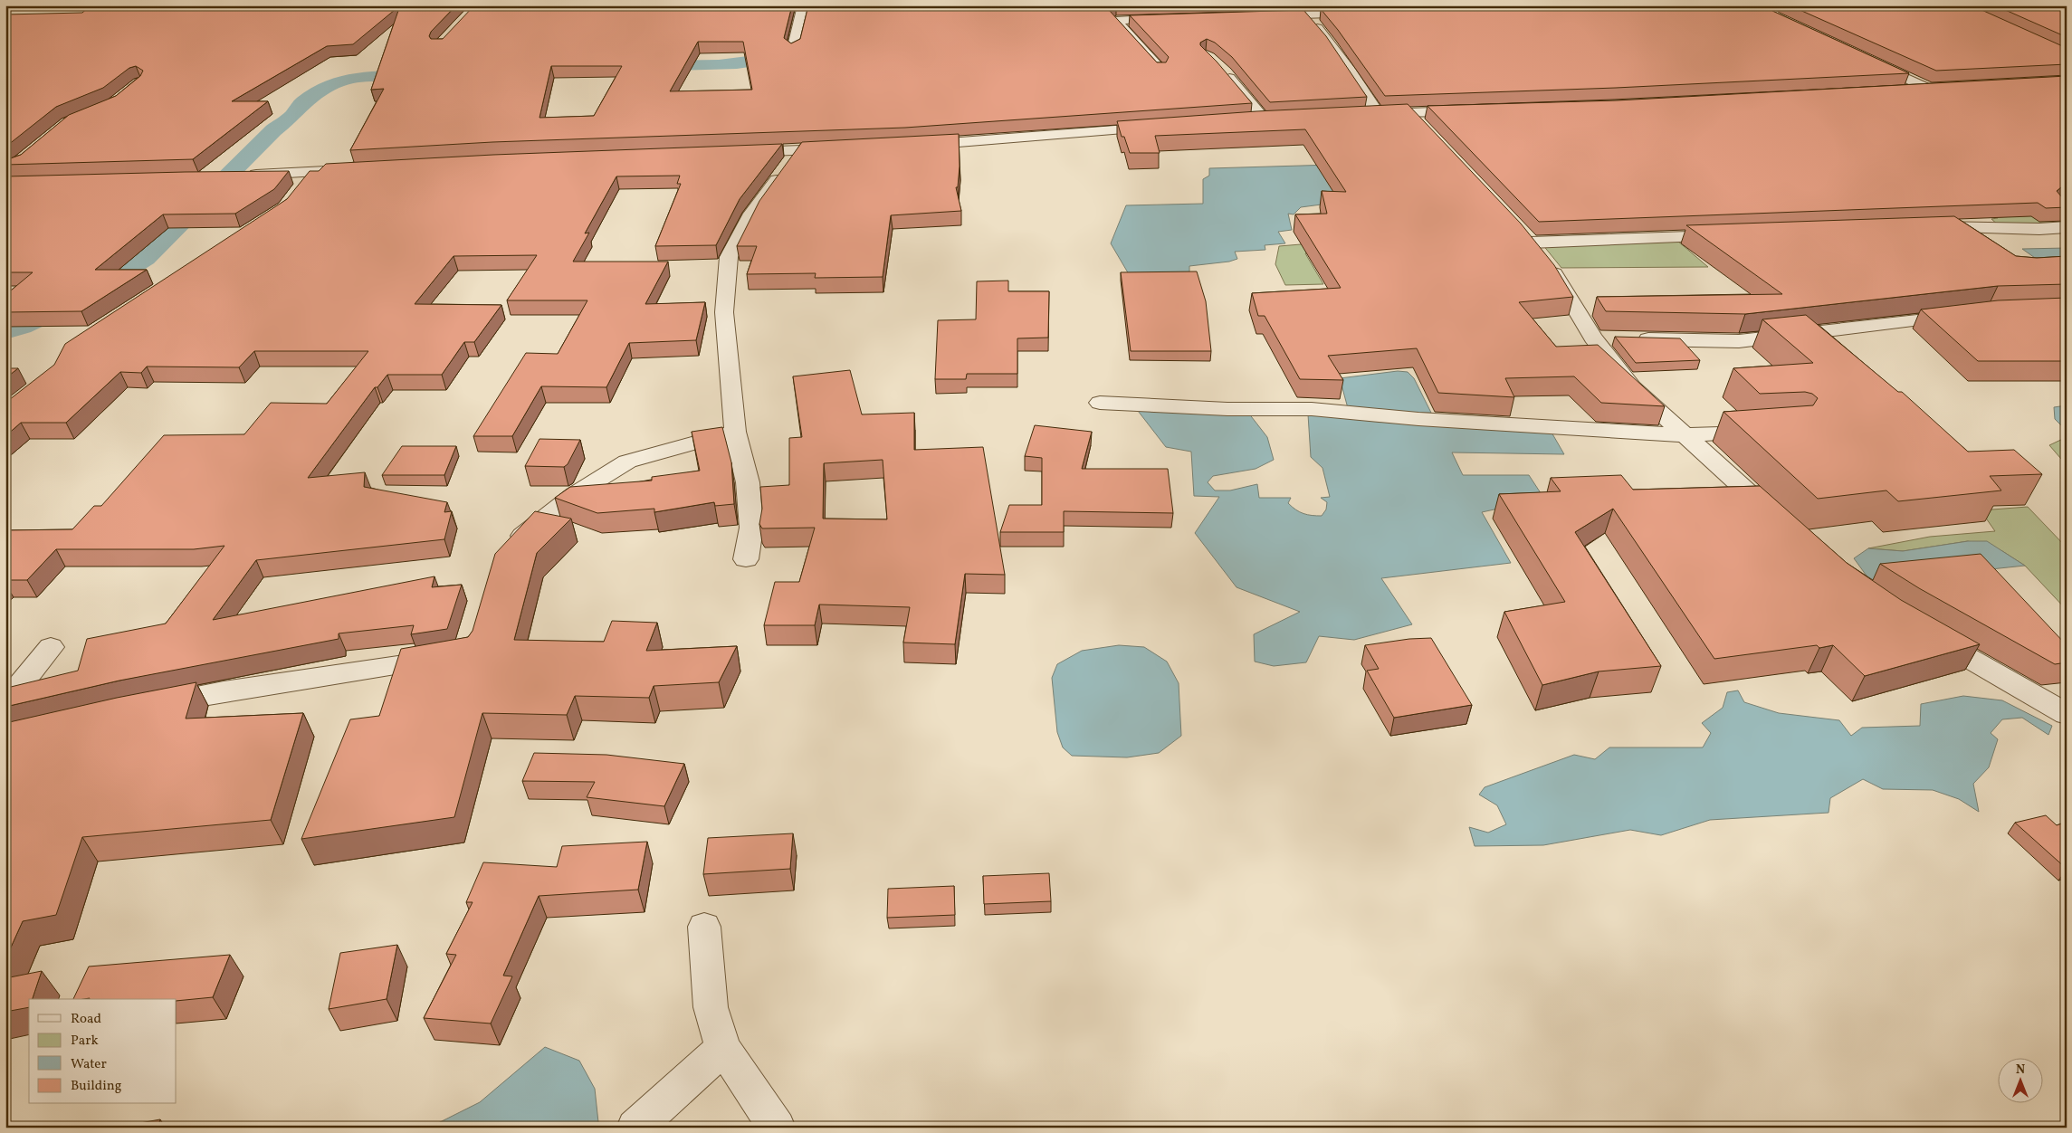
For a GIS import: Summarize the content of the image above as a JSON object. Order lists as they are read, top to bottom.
{
  "legend": [
    "Road",
    "Park",
    "Water",
    "Building"
  ],
  "north": "top"
}
